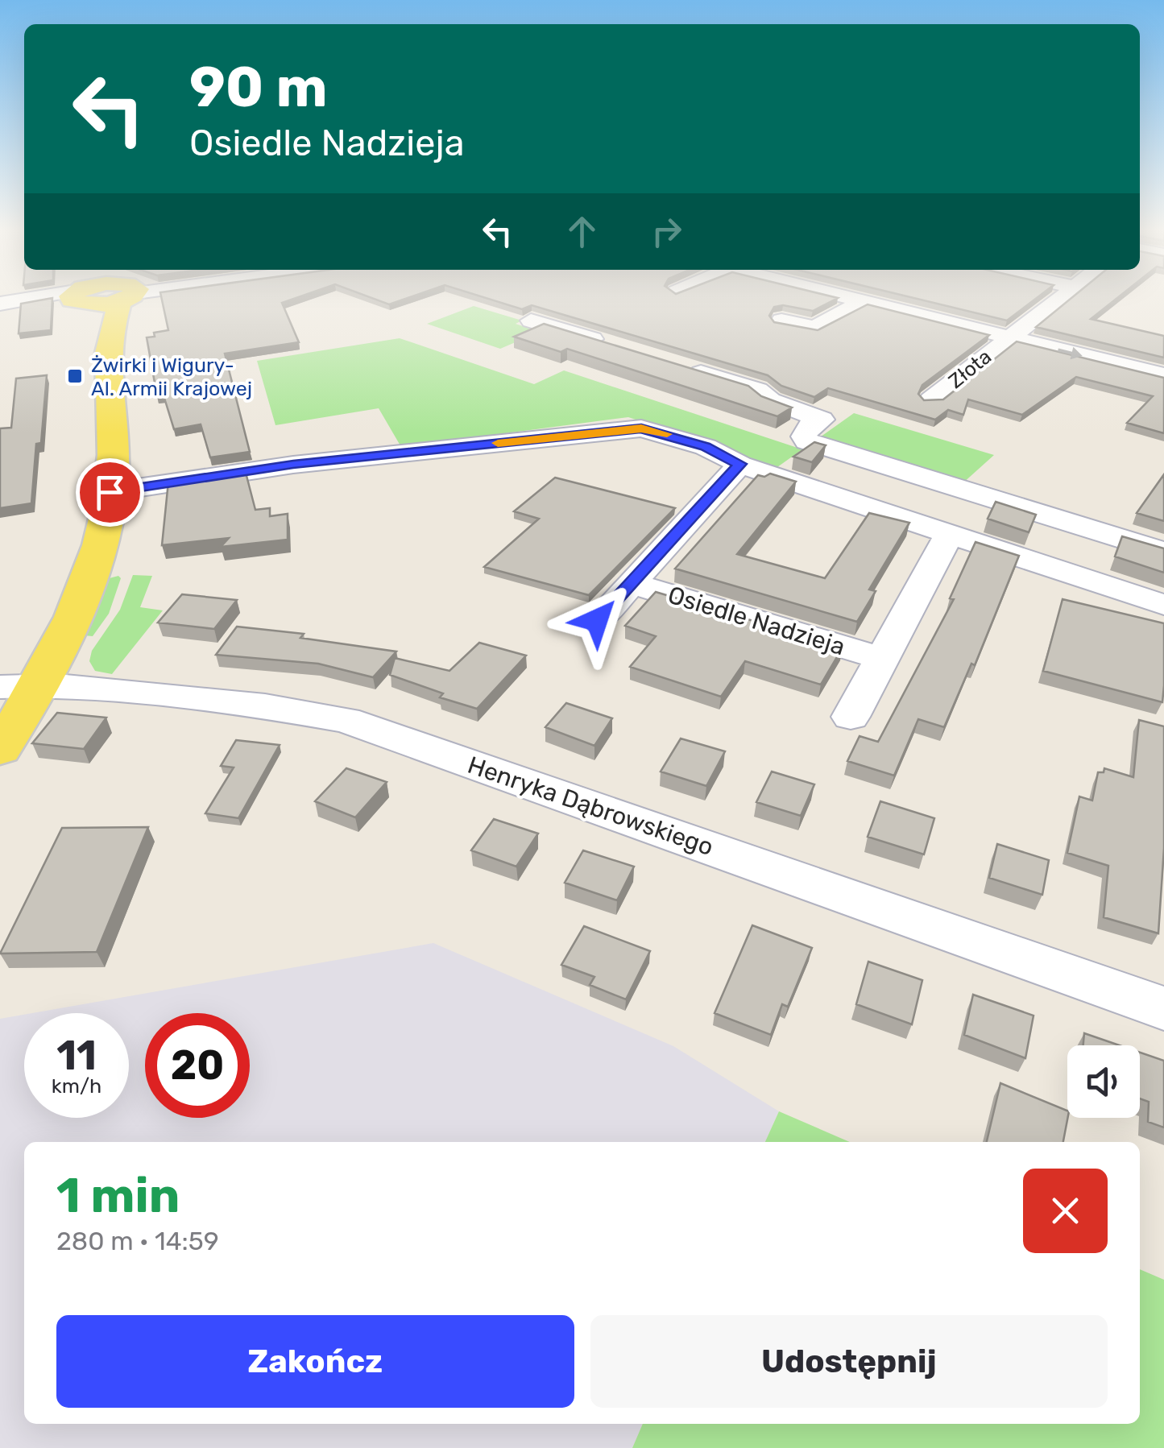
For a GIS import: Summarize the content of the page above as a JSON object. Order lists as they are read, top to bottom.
{
  "streets": {
    "street": ["Złota", "Osiedle Nadzieja", "Henryka Dąbrowskiego"]
  },
  "places": {
    "transit": ["Żwirki i Wigury- Al. Armii Krajowej"]
  },
  "page": {
    "turn": ["90 m", "Osiedle Nadzieja"],
    "speed": "11 km/h",
    "limit": "20",
    "heading": ["1 min", "280 m · 14:59"],
    "buttons": ["Zakończ", "Udostępnij"]
  }
}
